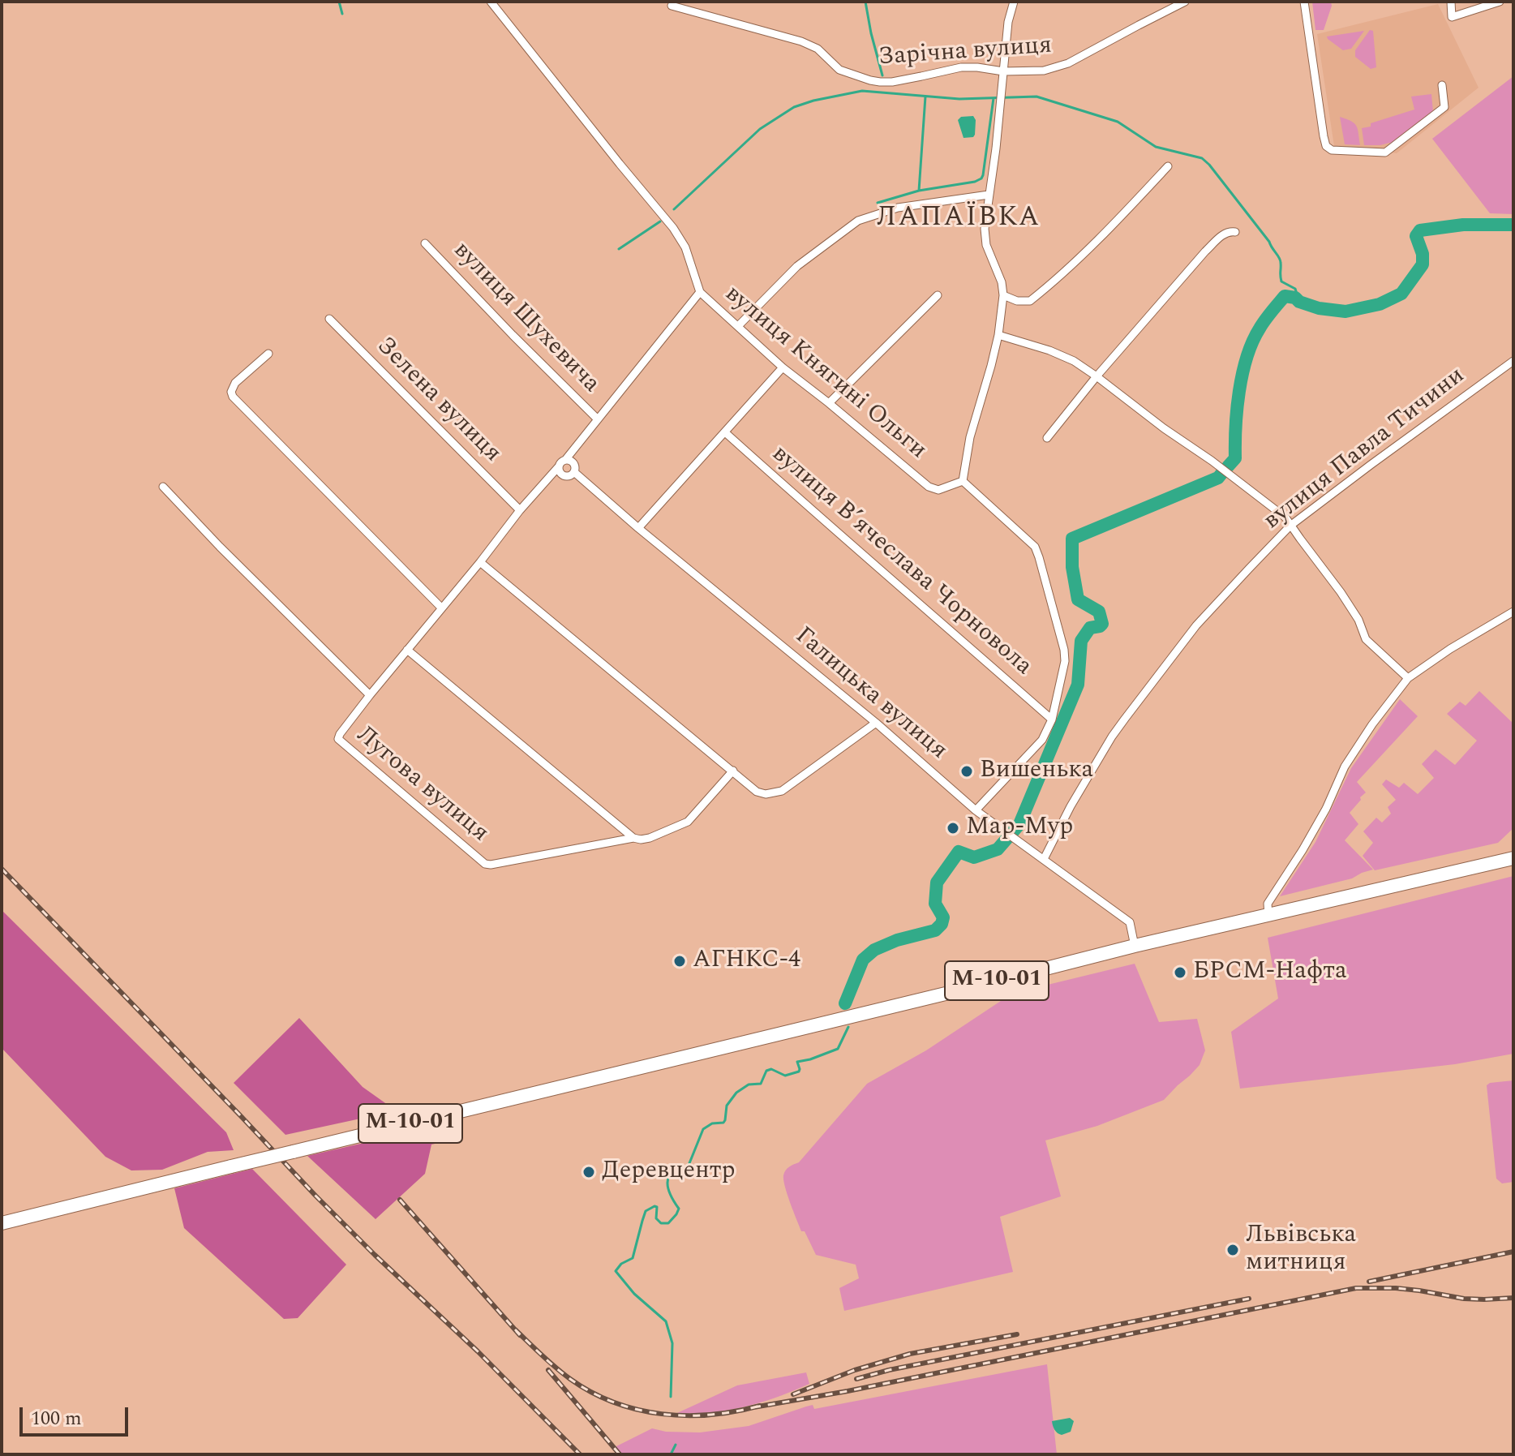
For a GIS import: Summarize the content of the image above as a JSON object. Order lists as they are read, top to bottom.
{
  "streets": {
    "highway": ["М-10-01"],
    "street": [
      "Зарічна вулиця",
      "вулиця Шухевича",
      "вулиця Княгині Ольги",
      "Зелена вулиця",
      "вулиця Павла Тичини",
      "вулиця Вʼячеслава Чорновола",
      "Галицька вулиця",
      "Лугова вулиця"
    ]
  },
  "crossings": [
    ["Зелена вулиця", "Лугова вулиця"],
    ["вулиця Павла Тичини", "Галицька вулиця"],
    ["Галицька вулиця", "Лугова вулиця"],
    ["Галицька вулиця", "М-10-01"]
  ],
  "districts": ["ЛАПАЇВКА"],
  "places": [
    "Вишенька",
    "Мар-Мур",
    "АГНКС-4",
    "БРСМ-Нафта",
    "Деревцентр",
    "Львівська митниця"
  ],
  "scale_bar": "100 m"
}
